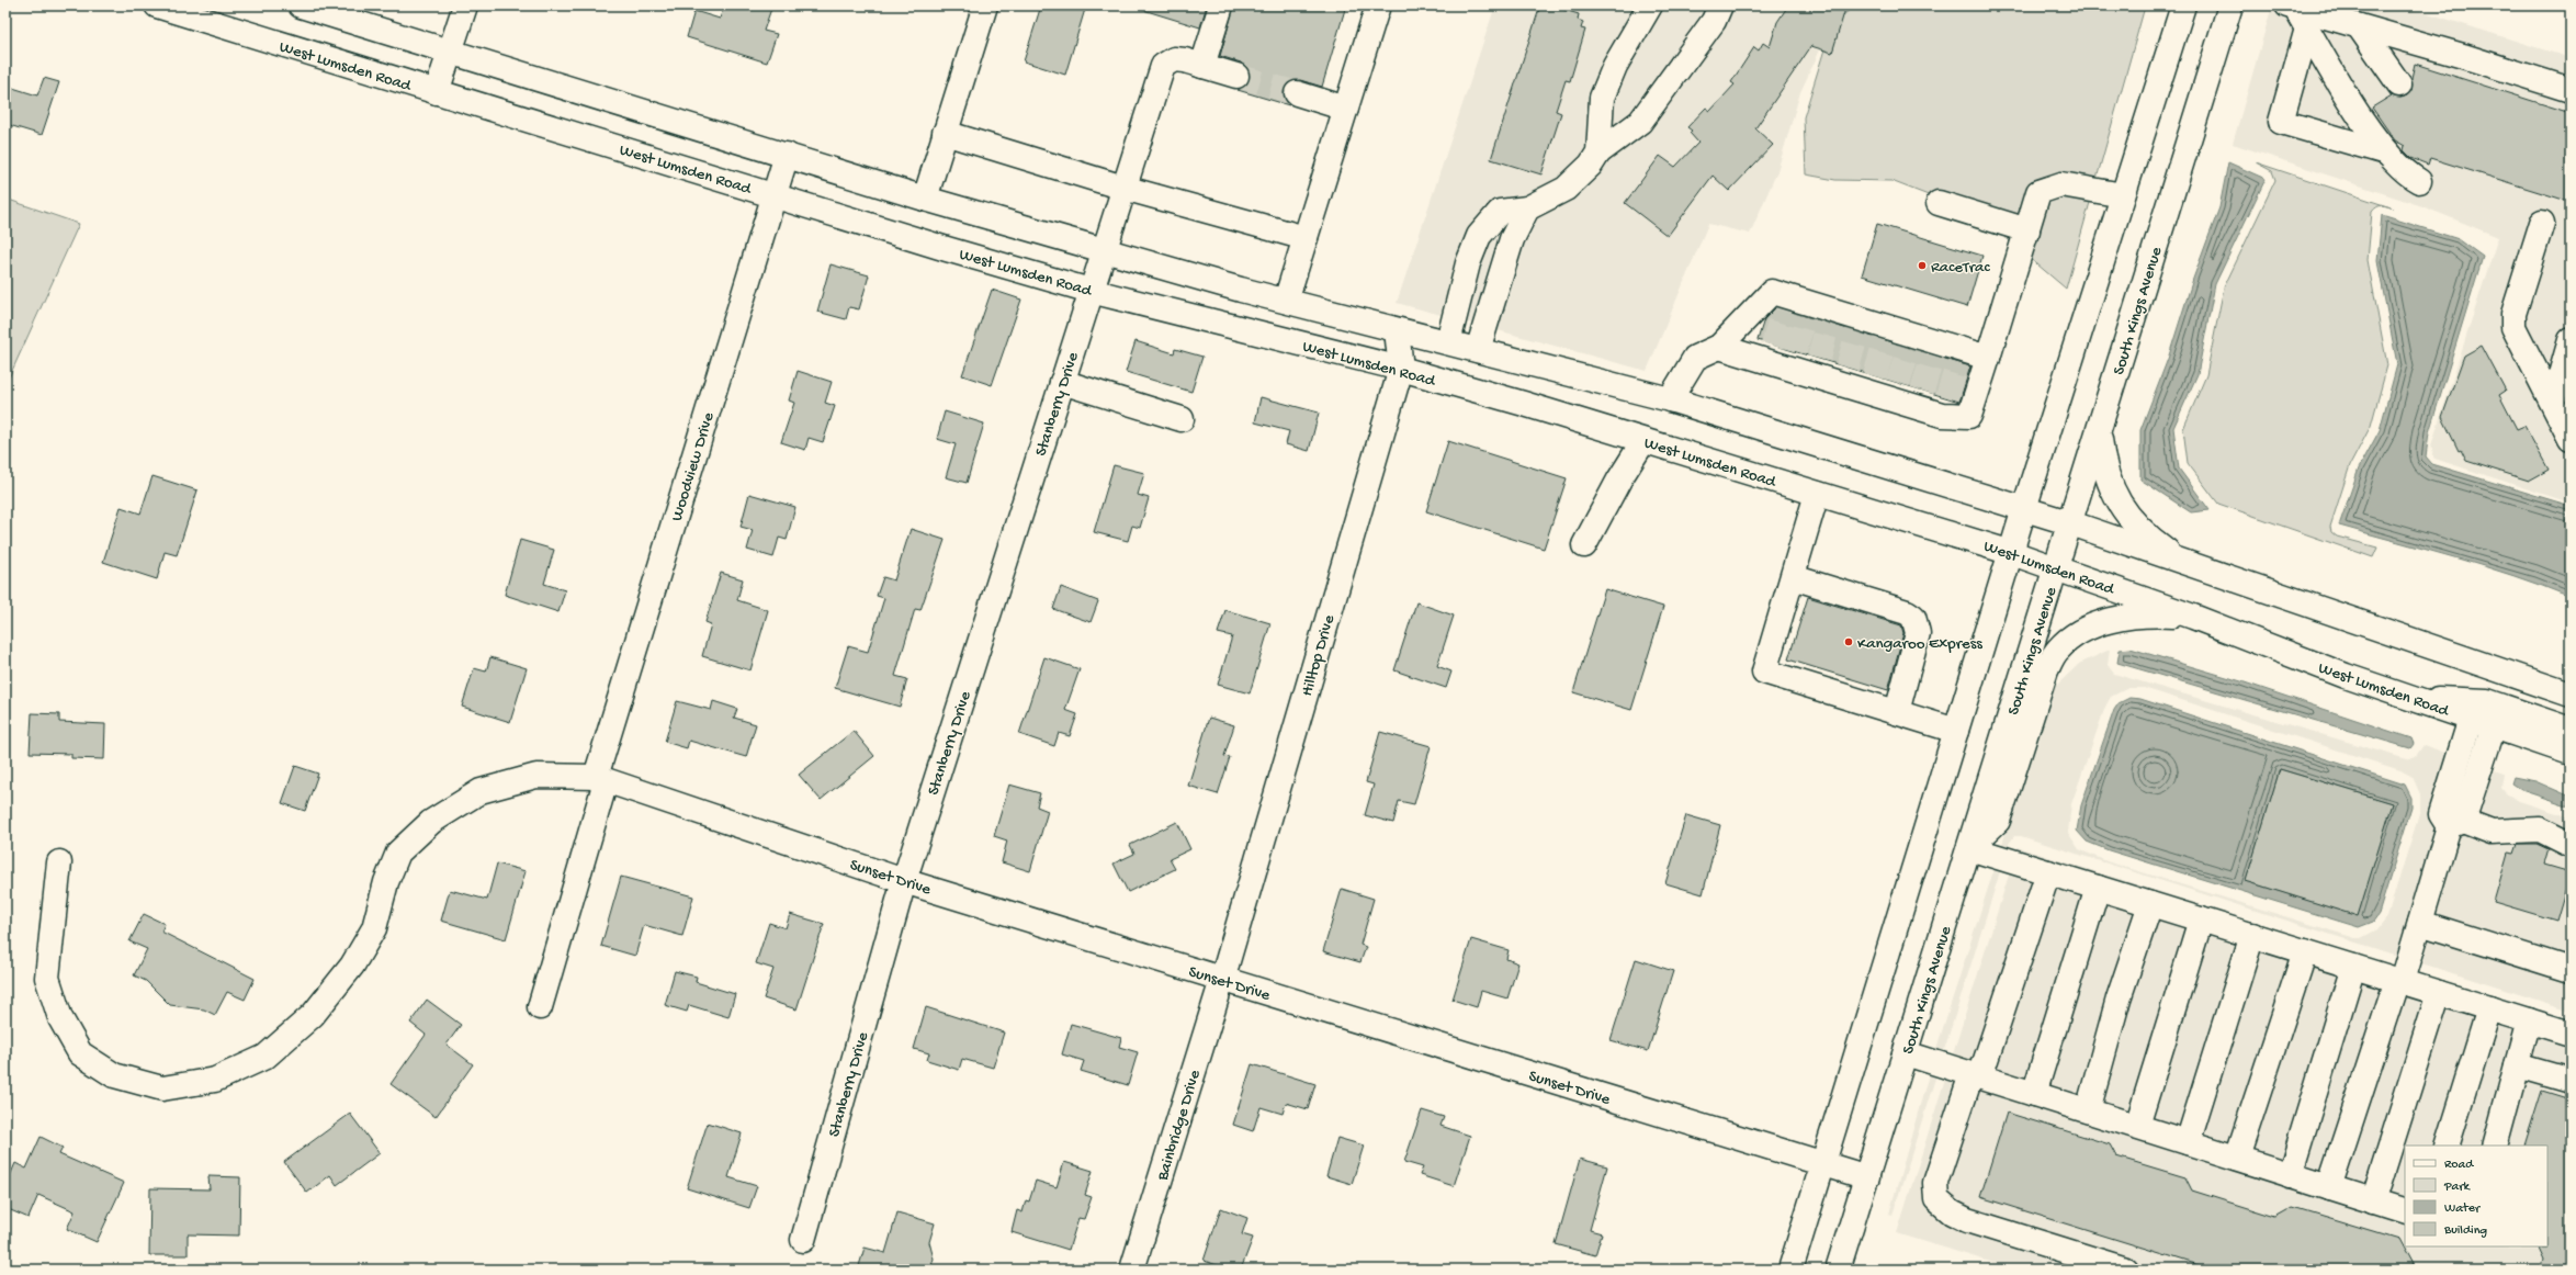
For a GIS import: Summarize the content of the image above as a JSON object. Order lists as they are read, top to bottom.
{
  "streets": {
    "main road": [
      "West Lumsden Road",
      "South Kings Avenue",
      "Stanberry Drive",
      "Woodview Drive",
      "Hilltop Drive",
      "Sunset Drive",
      "Bainbridge Drive"
    ]
  },
  "crossings": [
    ["West Lumsden Road", "South Kings Avenue"],
    ["West Lumsden Road", "Stanberry Drive"],
    ["West Lumsden Road", "Woodview Drive"],
    ["West Lumsden Road", "Hilltop Drive"],
    ["South Kings Avenue", "Sunset Drive"],
    ["Stanberry Drive", "Sunset Drive"],
    ["Woodview Drive", "Sunset Drive"],
    ["Hilltop Drive", "Sunset Drive"],
    ["Hilltop Drive", "Bainbridge Drive"],
    ["Sunset Drive", "Bainbridge Drive"]
  ],
  "places": ["RaceTrac", "Kangaroo Express"],
  "legend": [
    "Road",
    "Park",
    "Water",
    "Building"
  ]
}
